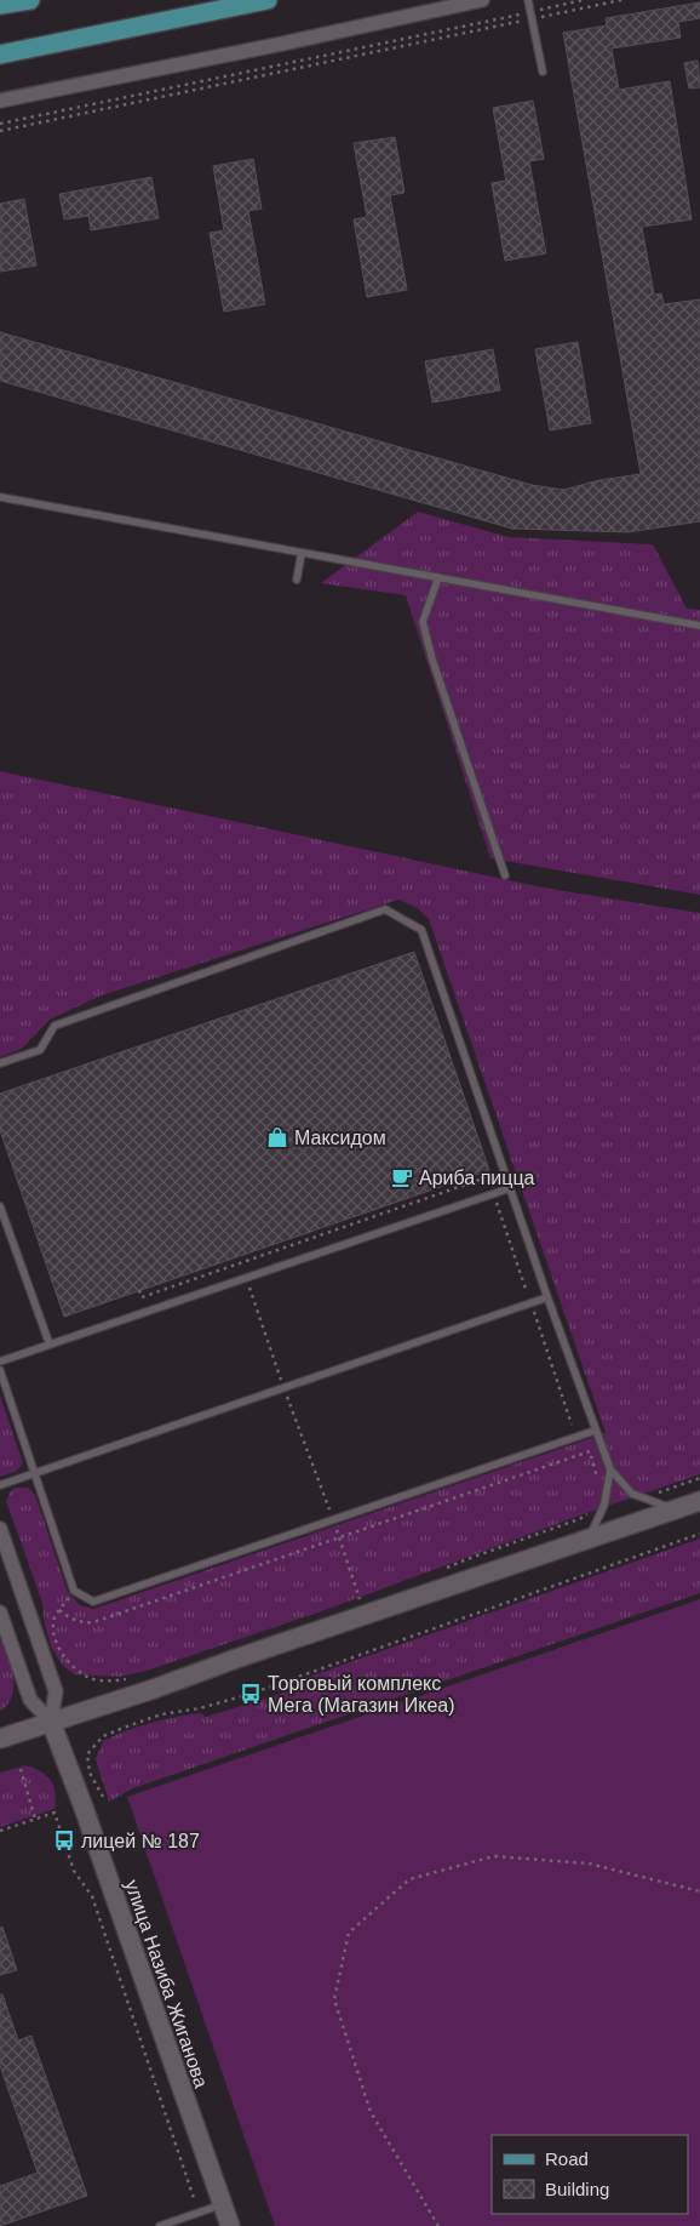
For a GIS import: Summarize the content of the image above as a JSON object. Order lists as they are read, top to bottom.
{
  "streets": {
    "main road": ["улица Назиба Жиганова"]
  },
  "places": {
    "shop": ["Максидом"],
    "cafe": ["Ариба пицца"],
    "bus stop": ["Торговый комплекс Мега (Магазин Икеа)", "лицей № 187"]
  },
  "legend": ["Road", "Building"]
}
